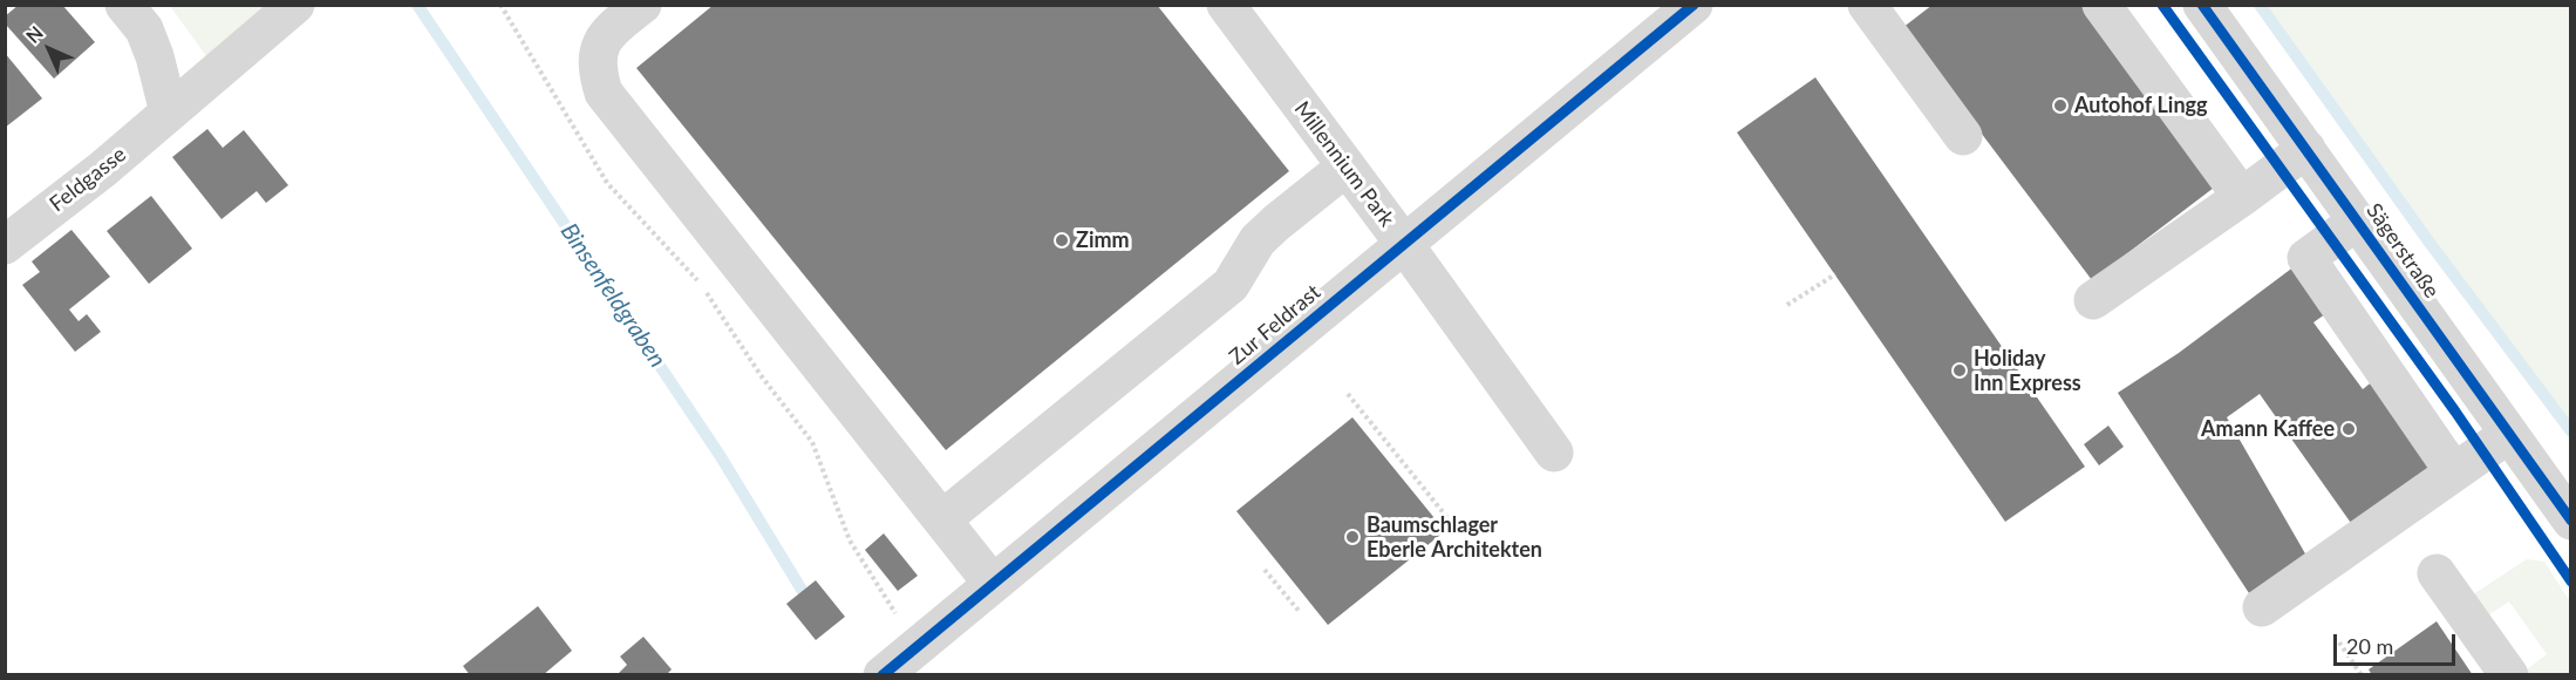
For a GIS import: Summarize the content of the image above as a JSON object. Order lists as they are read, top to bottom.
{
  "streets": {
    "street": [
      "Millennium Park",
      "Feldgasse",
      "Sägerstraße",
      "Zur Feldrast"
    ]
  },
  "crossings": [
    ["Millennium Park", "Zur Feldrast"]
  ],
  "water": ["Binsenfeldgraben"],
  "places": [
    "Autohof Lingg",
    "Zimm",
    "Holiday Inn Express",
    "Amann Kaffee",
    "Baumschlager Eberle Architekten"
  ],
  "scale_bar": "20 m",
  "north": "top left"
}
